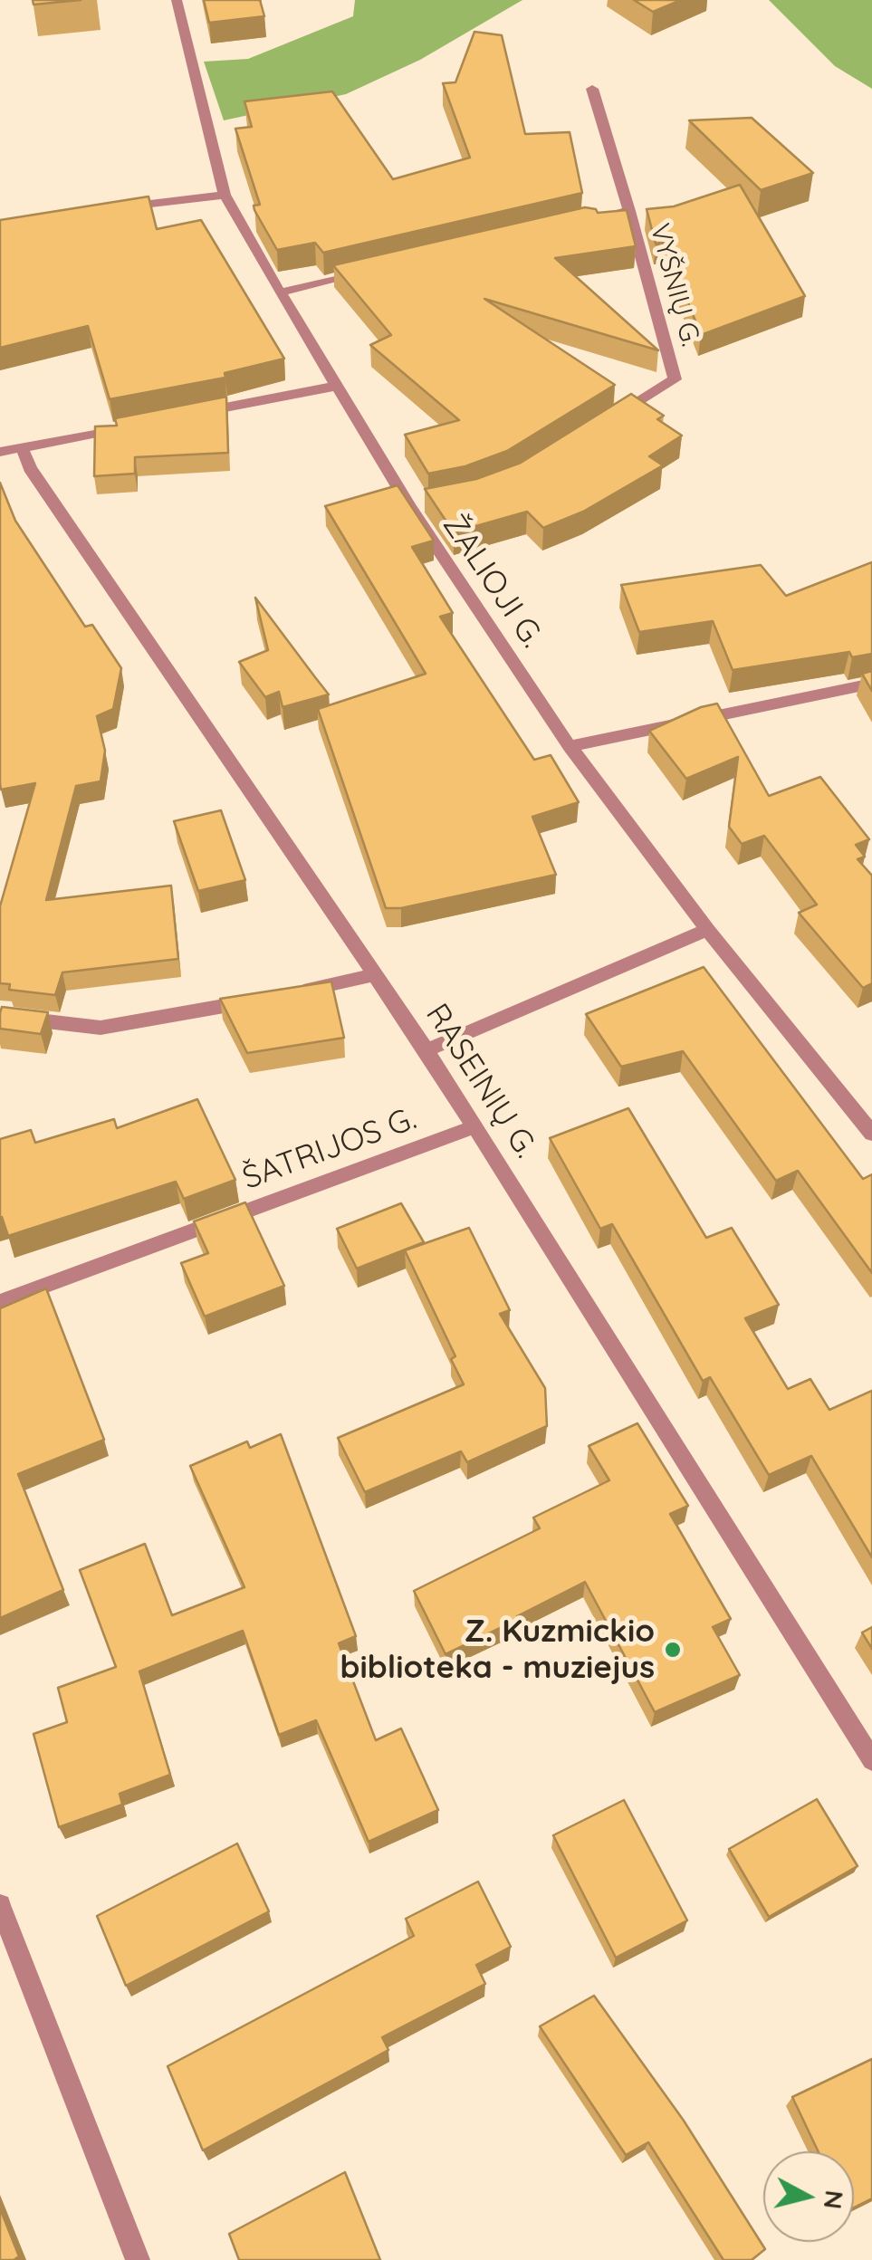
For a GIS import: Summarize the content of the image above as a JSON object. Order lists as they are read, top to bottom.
{
  "streets": {
    "street": [
      "VYŠNIŲ G.",
      "ŽALIOJI G.",
      "RASEINIŲ G.",
      "ŠATRIJOS G."
    ]
  },
  "crossings": [
    ["RASEINIŲ G.", "ŠATRIJOS G."]
  ],
  "places": ["Z. Kuzmickio biblioteka - muziejus"],
  "north": "right"
}
